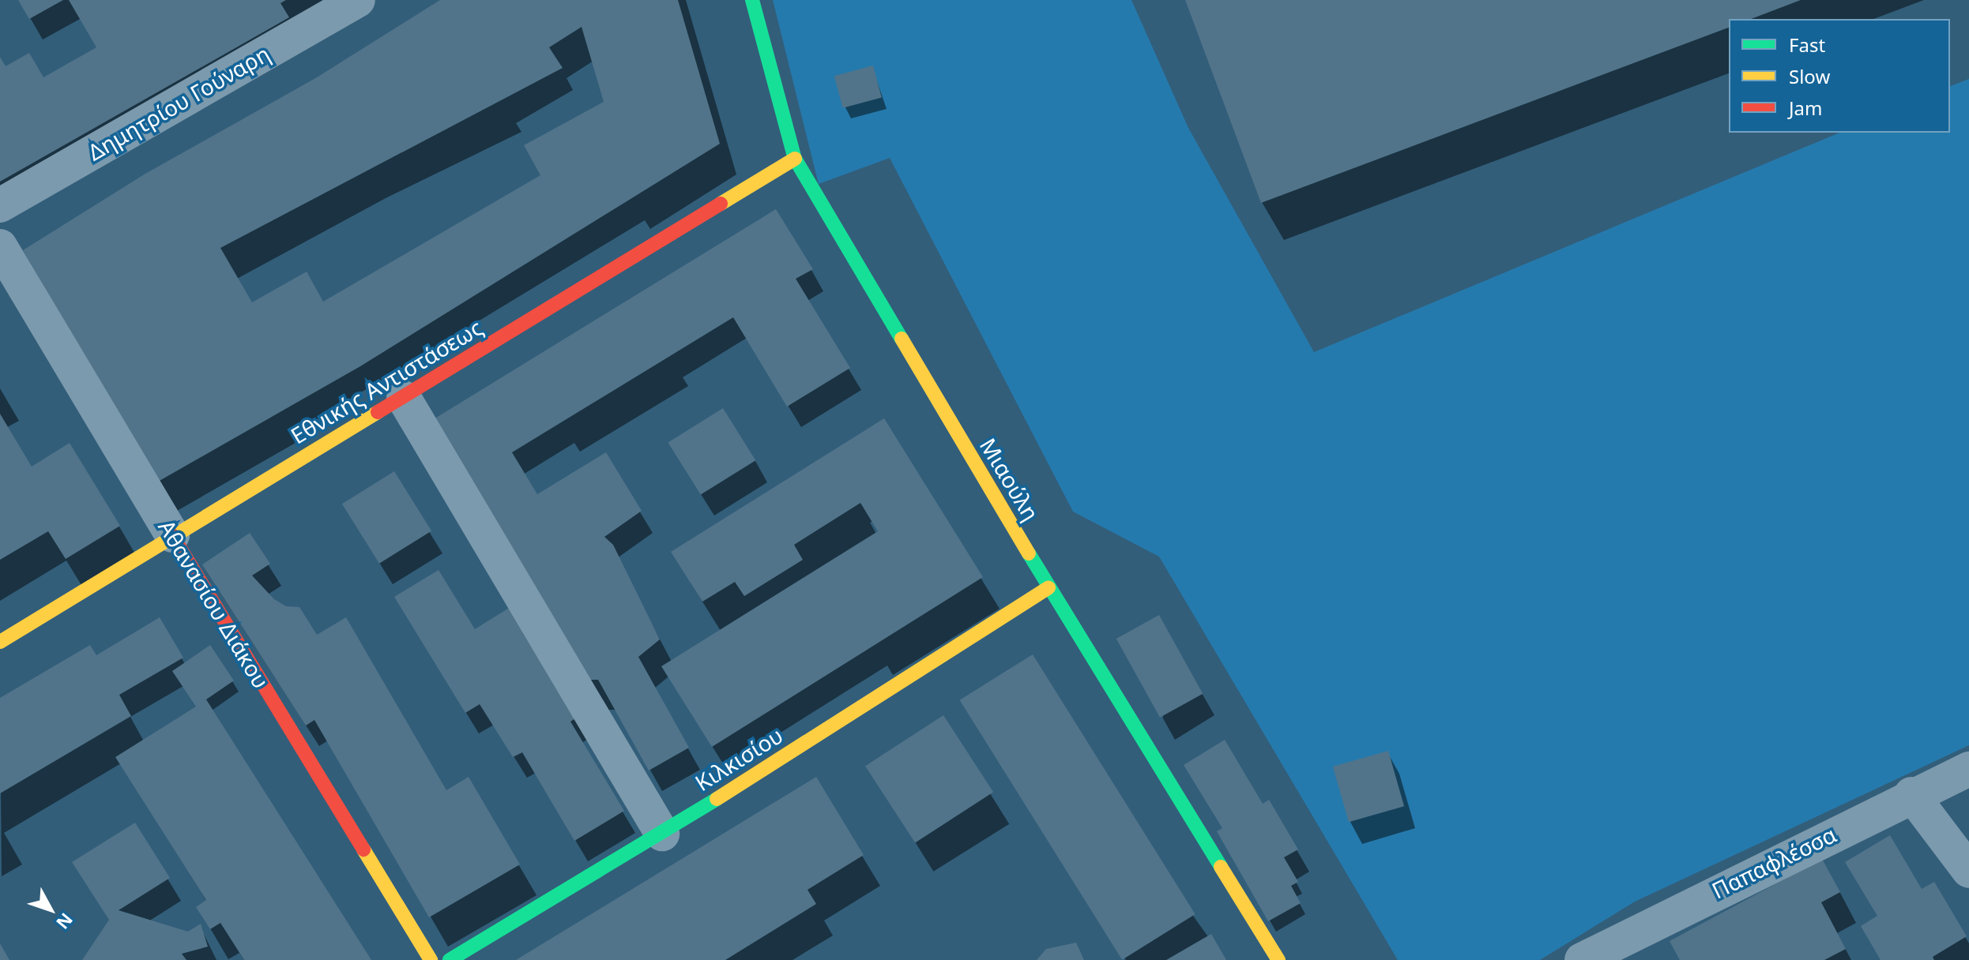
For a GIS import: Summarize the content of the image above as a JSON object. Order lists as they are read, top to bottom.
{
  "streets": {
    "street": [
      "Δημητρίου Γούναρη",
      "Εθνικής Αντιστάσεως",
      "Μιαούλη",
      "Αθανασίου Διάκου",
      "Κιλκισίου",
      "Παπαφλέσσα"
    ]
  },
  "crossings": [
    ["Εθνικής Αντιστάσεως", "Μιαούλη"],
    ["Εθνικής Αντιστάσεως", "Αθανασίου Διάκου"],
    ["Μιαούλη", "Κιλκισίου"]
  ],
  "legend": ["Fast", "Slow", "Jam"],
  "north": "bottom right"
}
